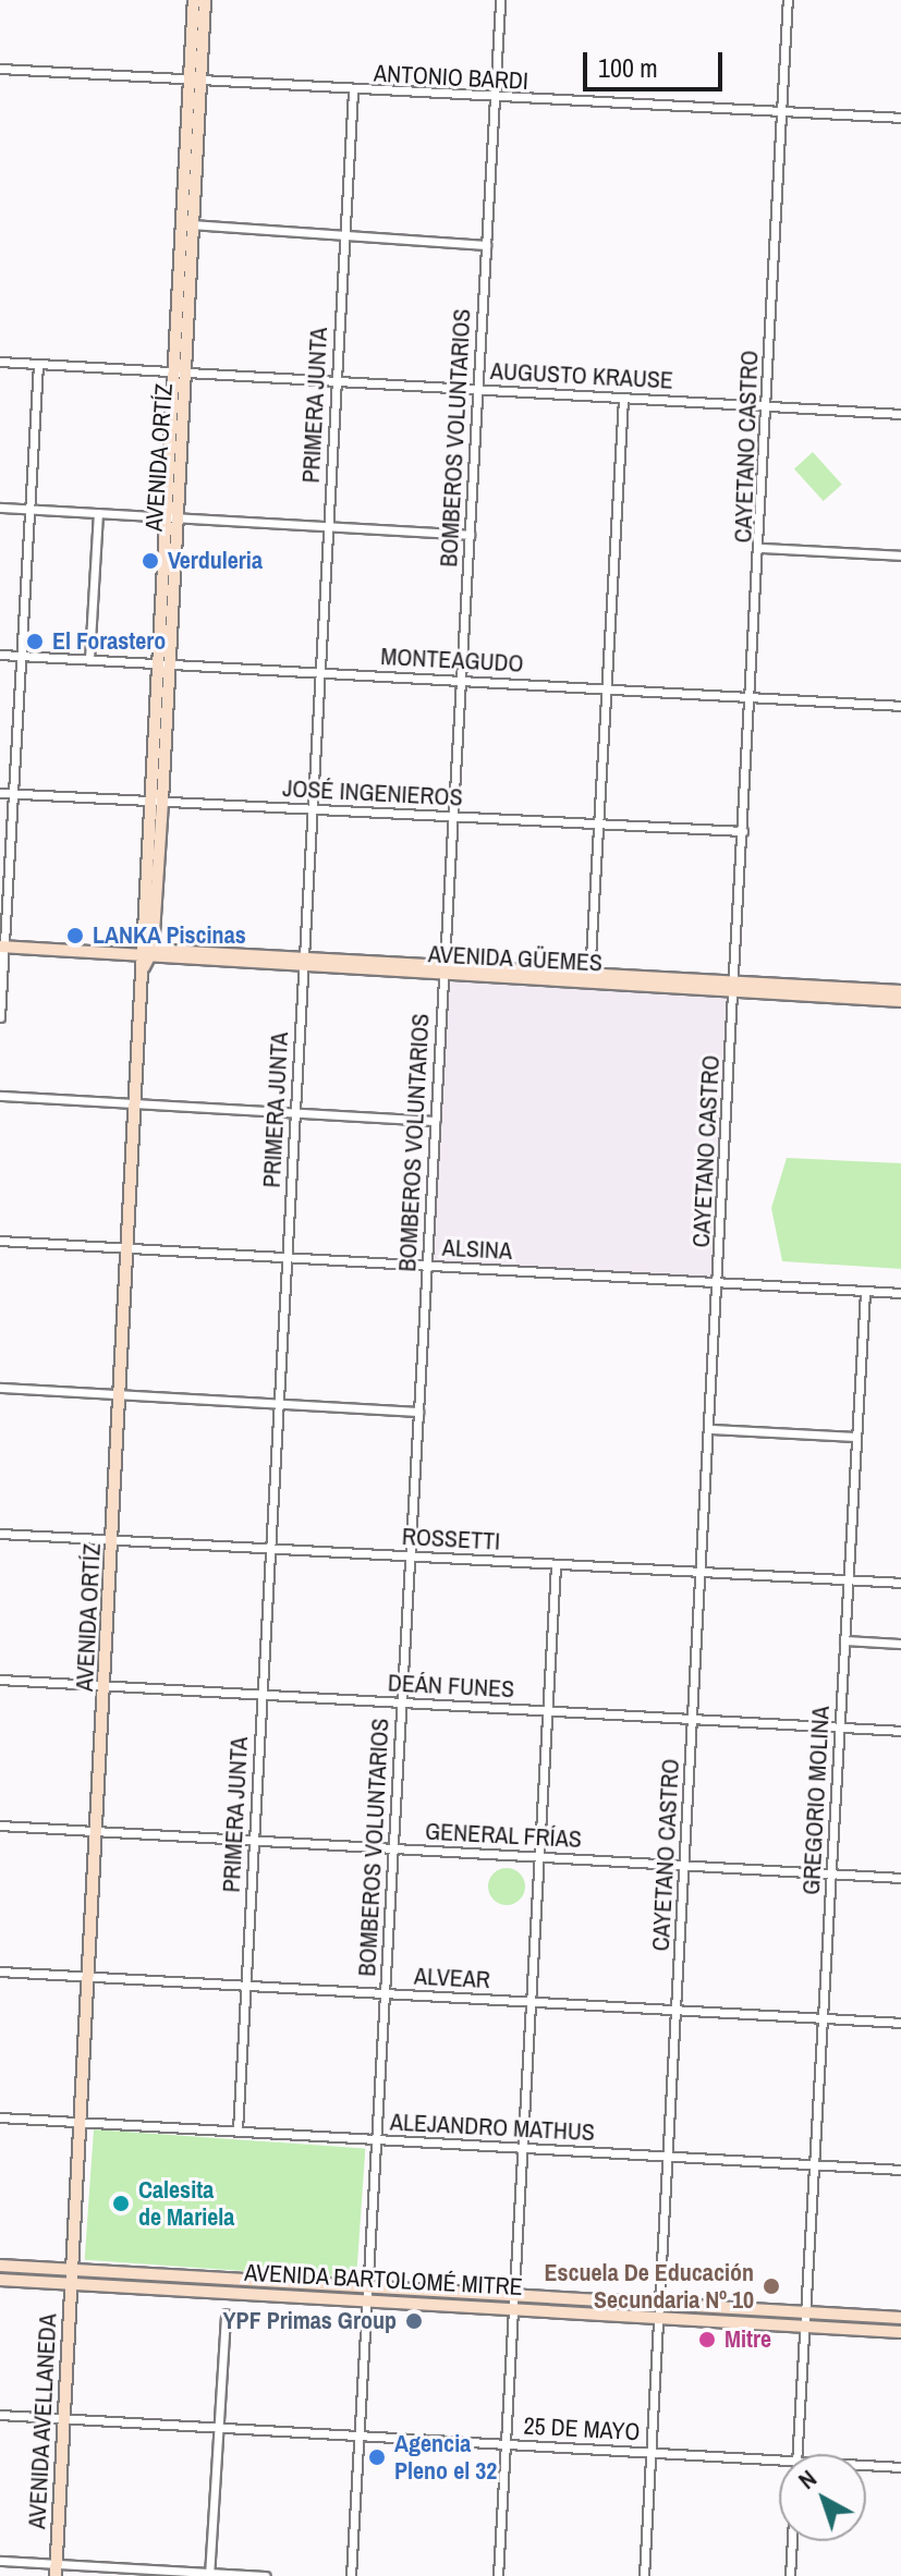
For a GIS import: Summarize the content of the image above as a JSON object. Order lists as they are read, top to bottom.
{
  "streets": {
    "main road": [
      "AVENIDA ORTÍZ",
      "AVENIDA GÜEMES",
      "AVENIDA BARTOLOMÉ MITRE",
      "AVENIDA AVELLANEDA"
    ],
    "street": [
      "ANTONIO BARDI",
      "AUGUSTO KRAUSE",
      "PRIMERA JUNTA",
      "BOMBEROS VOLUNTARIOS",
      "CAYETANO CASTRO",
      "MONTEAGUDO",
      "JOSÉ INGENIEROS",
      "ALSINA",
      "ROSSETTI",
      "DEÁN FUNES",
      "GREGORIO MOLINA",
      "GENERAL FRÍAS",
      "ALVEAR",
      "ALEJANDRO MATHUS",
      "25 DE MAYO"
    ]
  },
  "crossings": [
    ["ANTONIO BARDI", "PRIMERA JUNTA"],
    ["ANTONIO BARDI", "BOMBEROS VOLUNTARIOS"],
    ["ANTONIO BARDI", "CAYETANO CASTRO"],
    ["ANTONIO BARDI", "AVENIDA ORTÍZ"],
    ["AUGUSTO KRAUSE", "PRIMERA JUNTA"],
    ["AUGUSTO KRAUSE", "BOMBEROS VOLUNTARIOS"],
    ["AUGUSTO KRAUSE", "CAYETANO CASTRO"],
    ["AUGUSTO KRAUSE", "AVENIDA ORTÍZ"],
    ["PRIMERA JUNTA", "MONTEAGUDO"],
    ["PRIMERA JUNTA", "JOSÉ INGENIEROS"],
    ["PRIMERA JUNTA", "AVENIDA GÜEMES"],
    ["PRIMERA JUNTA", "ALSINA"],
    ["PRIMERA JUNTA", "ROSSETTI"],
    ["PRIMERA JUNTA", "DEÁN FUNES"],
    ["PRIMERA JUNTA", "GENERAL FRÍAS"],
    ["PRIMERA JUNTA", "ALVEAR"],
    ["PRIMERA JUNTA", "ALEJANDRO MATHUS"],
    ["BOMBEROS VOLUNTARIOS", "MONTEAGUDO"],
    ["BOMBEROS VOLUNTARIOS", "JOSÉ INGENIEROS"],
    ["BOMBEROS VOLUNTARIOS", "AVENIDA GÜEMES"],
    ["BOMBEROS VOLUNTARIOS", "ALSINA"],
    ["BOMBEROS VOLUNTARIOS", "ROSSETTI"],
    ["BOMBEROS VOLUNTARIOS", "DEÁN FUNES"],
    ["BOMBEROS VOLUNTARIOS", "GENERAL FRÍAS"],
    ["BOMBEROS VOLUNTARIOS", "ALVEAR"],
    ["BOMBEROS VOLUNTARIOS", "ALEJANDRO MATHUS"],
    ["BOMBEROS VOLUNTARIOS", "AVENIDA BARTOLOMÉ MITRE"],
    ["BOMBEROS VOLUNTARIOS", "25 DE MAYO"],
    ["CAYETANO CASTRO", "MONTEAGUDO"],
    ["CAYETANO CASTRO", "JOSÉ INGENIEROS"],
    ["CAYETANO CASTRO", "AVENIDA GÜEMES"],
    ["CAYETANO CASTRO", "ALSINA"],
    ["CAYETANO CASTRO", "ROSSETTI"],
    ["CAYETANO CASTRO", "DEÁN FUNES"],
    ["CAYETANO CASTRO", "GENERAL FRÍAS"],
    ["CAYETANO CASTRO", "ALVEAR"],
    ["CAYETANO CASTRO", "ALEJANDRO MATHUS"],
    ["CAYETANO CASTRO", "AVENIDA BARTOLOMÉ MITRE"],
    ["CAYETANO CASTRO", "25 DE MAYO"],
    ["AVENIDA ORTÍZ", "MONTEAGUDO"],
    ["AVENIDA ORTÍZ", "JOSÉ INGENIEROS"],
    ["AVENIDA ORTÍZ", "AVENIDA GÜEMES"],
    ["AVENIDA ORTÍZ", "ALSINA"],
    ["AVENIDA ORTÍZ", "ROSSETTI"],
    ["AVENIDA ORTÍZ", "DEÁN FUNES"],
    ["AVENIDA ORTÍZ", "GENERAL FRÍAS"],
    ["AVENIDA ORTÍZ", "ALVEAR"],
    ["AVENIDA ORTÍZ", "ALEJANDRO MATHUS"],
    ["AVENIDA ORTÍZ", "AVENIDA BARTOLOMÉ MITRE"],
    ["AVENIDA ORTÍZ", "AVENIDA AVELLANEDA"],
    ["ALSINA", "GREGORIO MOLINA"],
    ["ROSSETTI", "GREGORIO MOLINA"],
    ["DEÁN FUNES", "GREGORIO MOLINA"],
    ["GREGORIO MOLINA", "GENERAL FRÍAS"],
    ["GREGORIO MOLINA", "ALVEAR"],
    ["GREGORIO MOLINA", "ALEJANDRO MATHUS"],
    ["GREGORIO MOLINA", "AVENIDA BARTOLOMÉ MITRE"],
    ["AVENIDA BARTOLOMÉ MITRE", "AVENIDA AVELLANEDA"],
    ["AVENIDA AVELLANEDA", "25 DE MAYO"]
  ],
  "places": [
    "Verduleria",
    "El Forastero",
    "LANKA Piscinas",
    "Calesita de Mariela",
    "Escuela De Educación Secundaria Nº 10",
    "YPF Primas Group",
    "Mitre",
    "Agencia Pleno el 32"
  ],
  "scale_bar": "100 m",
  "north": "top left"
}
